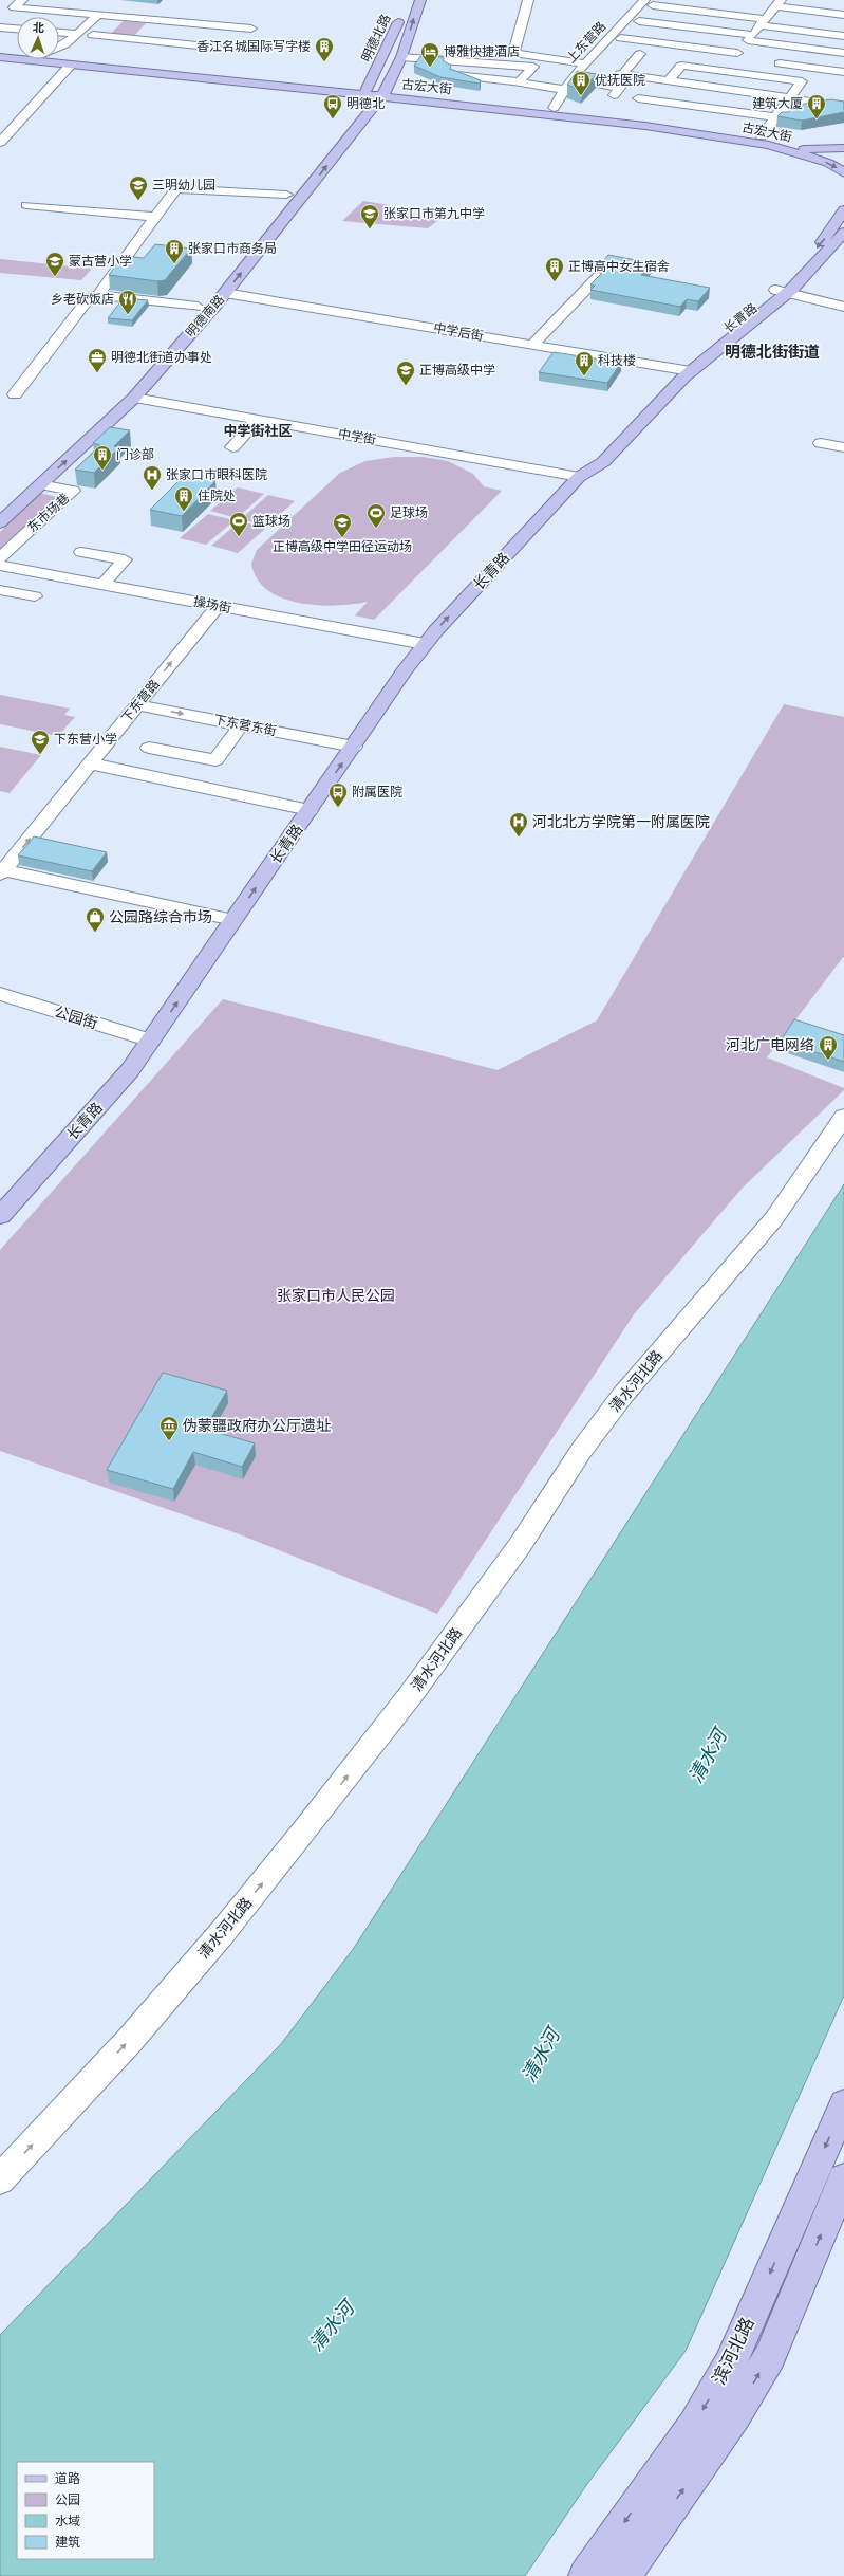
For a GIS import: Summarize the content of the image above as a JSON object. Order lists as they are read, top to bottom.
{
  "streets": {
    "main road": [
      "明德北路",
      "古宏大街",
      "明德南路",
      "长青路",
      "滨河北路"
    ],
    "street": [
      "上东营路",
      "中学后街",
      "中学街",
      "东市场巷",
      "操场街",
      "下东营路",
      "下东营东街",
      "公园街",
      "清水河北路"
    ]
  },
  "crossings": [
    ["明德北路", "古宏大街"],
    ["明德北路", "明德南路"],
    ["上东营路", "古宏大街"],
    ["古宏大街", "明德南路"],
    ["明德南路", "中学后街"],
    ["明德南路", "中学街"],
    ["明德南路", "东市场巷"],
    ["长青路", "中学后街"],
    ["长青路", "中学街"],
    ["长青路", "操场街"],
    ["长青路", "下东营东街"],
    ["长青路", "公园街"],
    ["操场街", "下东营路"],
    ["下东营路", "下东营东街"]
  ],
  "one_way": ["下东营路", "清水河北路"],
  "districts": ["明德北街街道", "中学街社区"],
  "water": ["清水河"],
  "parks": ["张家口市人民公园"],
  "places": {
    "building": [
      "香江名城国际写字楼",
      "优抚医院",
      "建筑大厦",
      "张家口市商务局",
      "正博高中女生宿舍",
      "科技楼",
      "门诊部",
      "住院处",
      "河北广电网络"
    ],
    "hotel": ["博雅快捷酒店"],
    "bus stop": ["明德北", "附属医院"],
    "school or university": [
      "三明幼儿园",
      "张家口市第九中学",
      "蒙古营小学",
      "正博高级中学",
      "正博高级中学田径运动场",
      "下东营小学"
    ],
    "restaurant": ["乡老砍饭店"],
    "office": ["明德北街道办事处"],
    "hospital": ["张家口市眼科医院", "河北北方学院第一附属医院"],
    "sports": ["足球场", "篮球场"],
    "shop": ["公园路综合市场"],
    "museum": ["伪蒙疆政府办公厅遗址"]
  },
  "legend": [
    "道路",
    "公园",
    "水域",
    "建筑"
  ],
  "north": "top"
}
